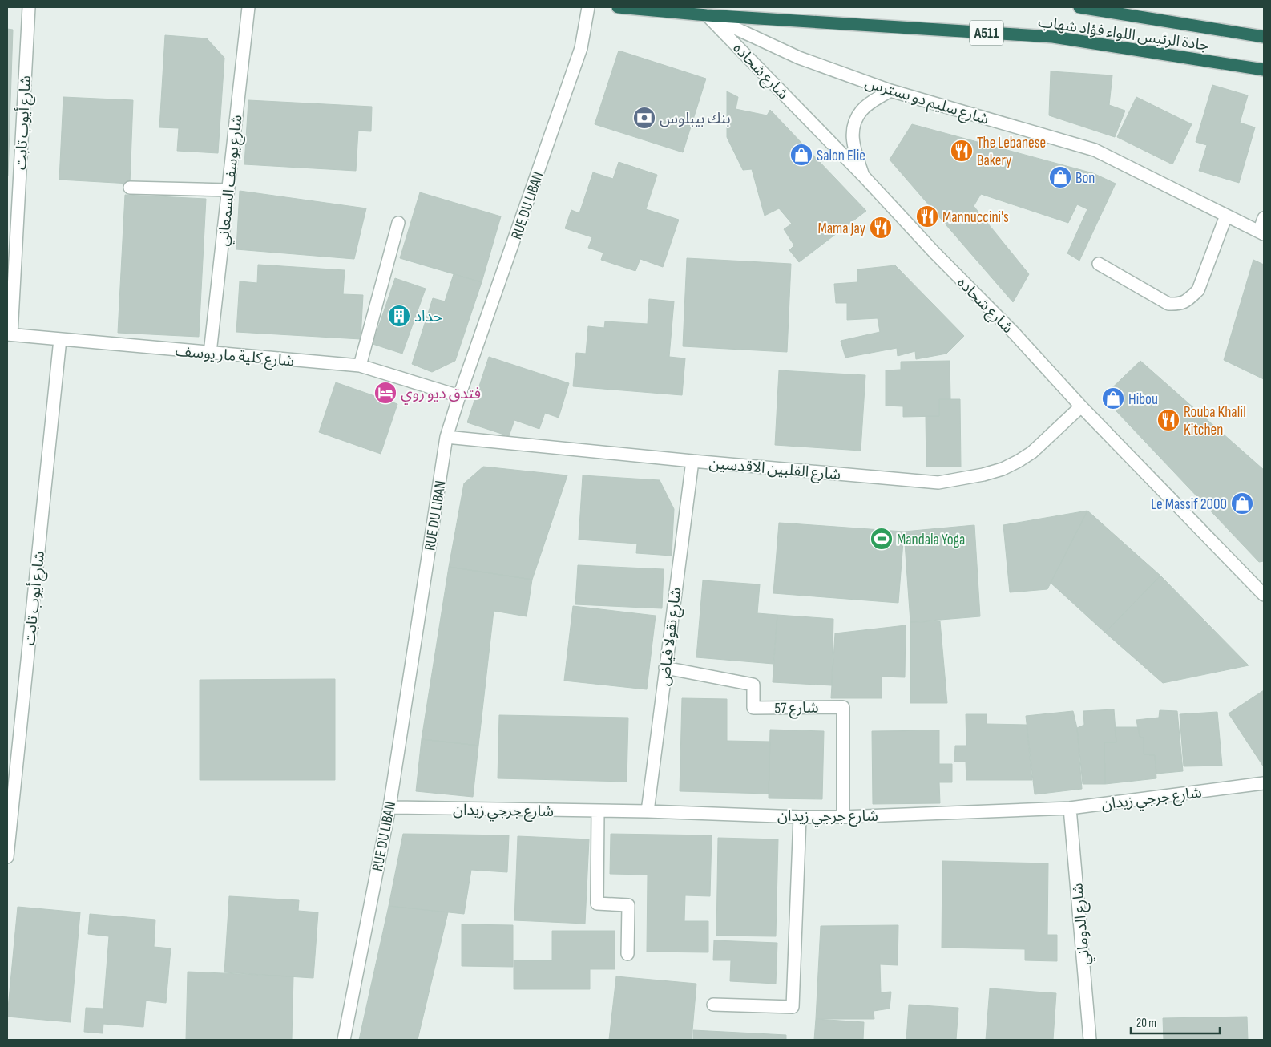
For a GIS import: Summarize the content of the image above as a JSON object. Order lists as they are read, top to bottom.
{
  "streets": {
    "highway": ["A511", "جادة الرئيس اللواء فؤاد شهاب"],
    "street": [
      "شارع شحاده",
      "شارع سليم دو بسترس",
      "شارع أيوب تابت",
      "شارع يوسف السمعاني",
      "RUE DU LIBAN",
      "شارع كلية مار يوسف",
      "شارع القلبين الاقدسين",
      "شارع نقولا فياض",
      "شارع 57",
      "شارع جرجي زيدان",
      "شارع الدوماني"
    ]
  },
  "crossings": [
    ["جادة الرئيس اللواء فؤاد شهاب", "شارع شحاده"],
    ["جادة الرئيس اللواء فؤاد شهاب", "شارع سليم دو بسترس"],
    ["شارع شحاده", "شارع سليم دو بسترس"],
    ["شارع شحاده", "شارع القلبين الاقدسين"],
    ["شارع أيوب تابت", "شارع كلية مار يوسف"],
    ["شارع يوسف السمعاني", "شارع كلية مار يوسف"],
    ["RUE DU LIBAN", "شارع كلية مار يوسف"],
    ["RUE DU LIBAN", "شارع القلبين الاقدسين"],
    ["RUE DU LIBAN", "شارع جرجي زيدان"],
    ["شارع القلبين الاقدسين", "شارع نقولا فياض"],
    ["شارع نقولا فياض", "شارع 57"],
    ["شارع نقولا فياض", "شارع جرجي زيدان"],
    ["شارع 57", "شارع جرجي زيدان"],
    ["شارع جرجي زيدان", "شارع الدوماني"]
  ],
  "places": {
    "bank": ["بنك بيبلوس"],
    "restaurant": [
      "The Lebanese Bakery",
      "Mannuccini's",
      "Mama Jay",
      "Rouba Khalil Kitchen"
    ],
    "shop": [
      "Salon Elie",
      "Bon",
      "Hibou",
      "Le Massif 2000"
    ],
    "building": ["حداد"],
    "hotel": ["فتدق ديو روي"],
    "sports": ["Mandala Yoga"]
  },
  "scale_bar": "20 m"
}
